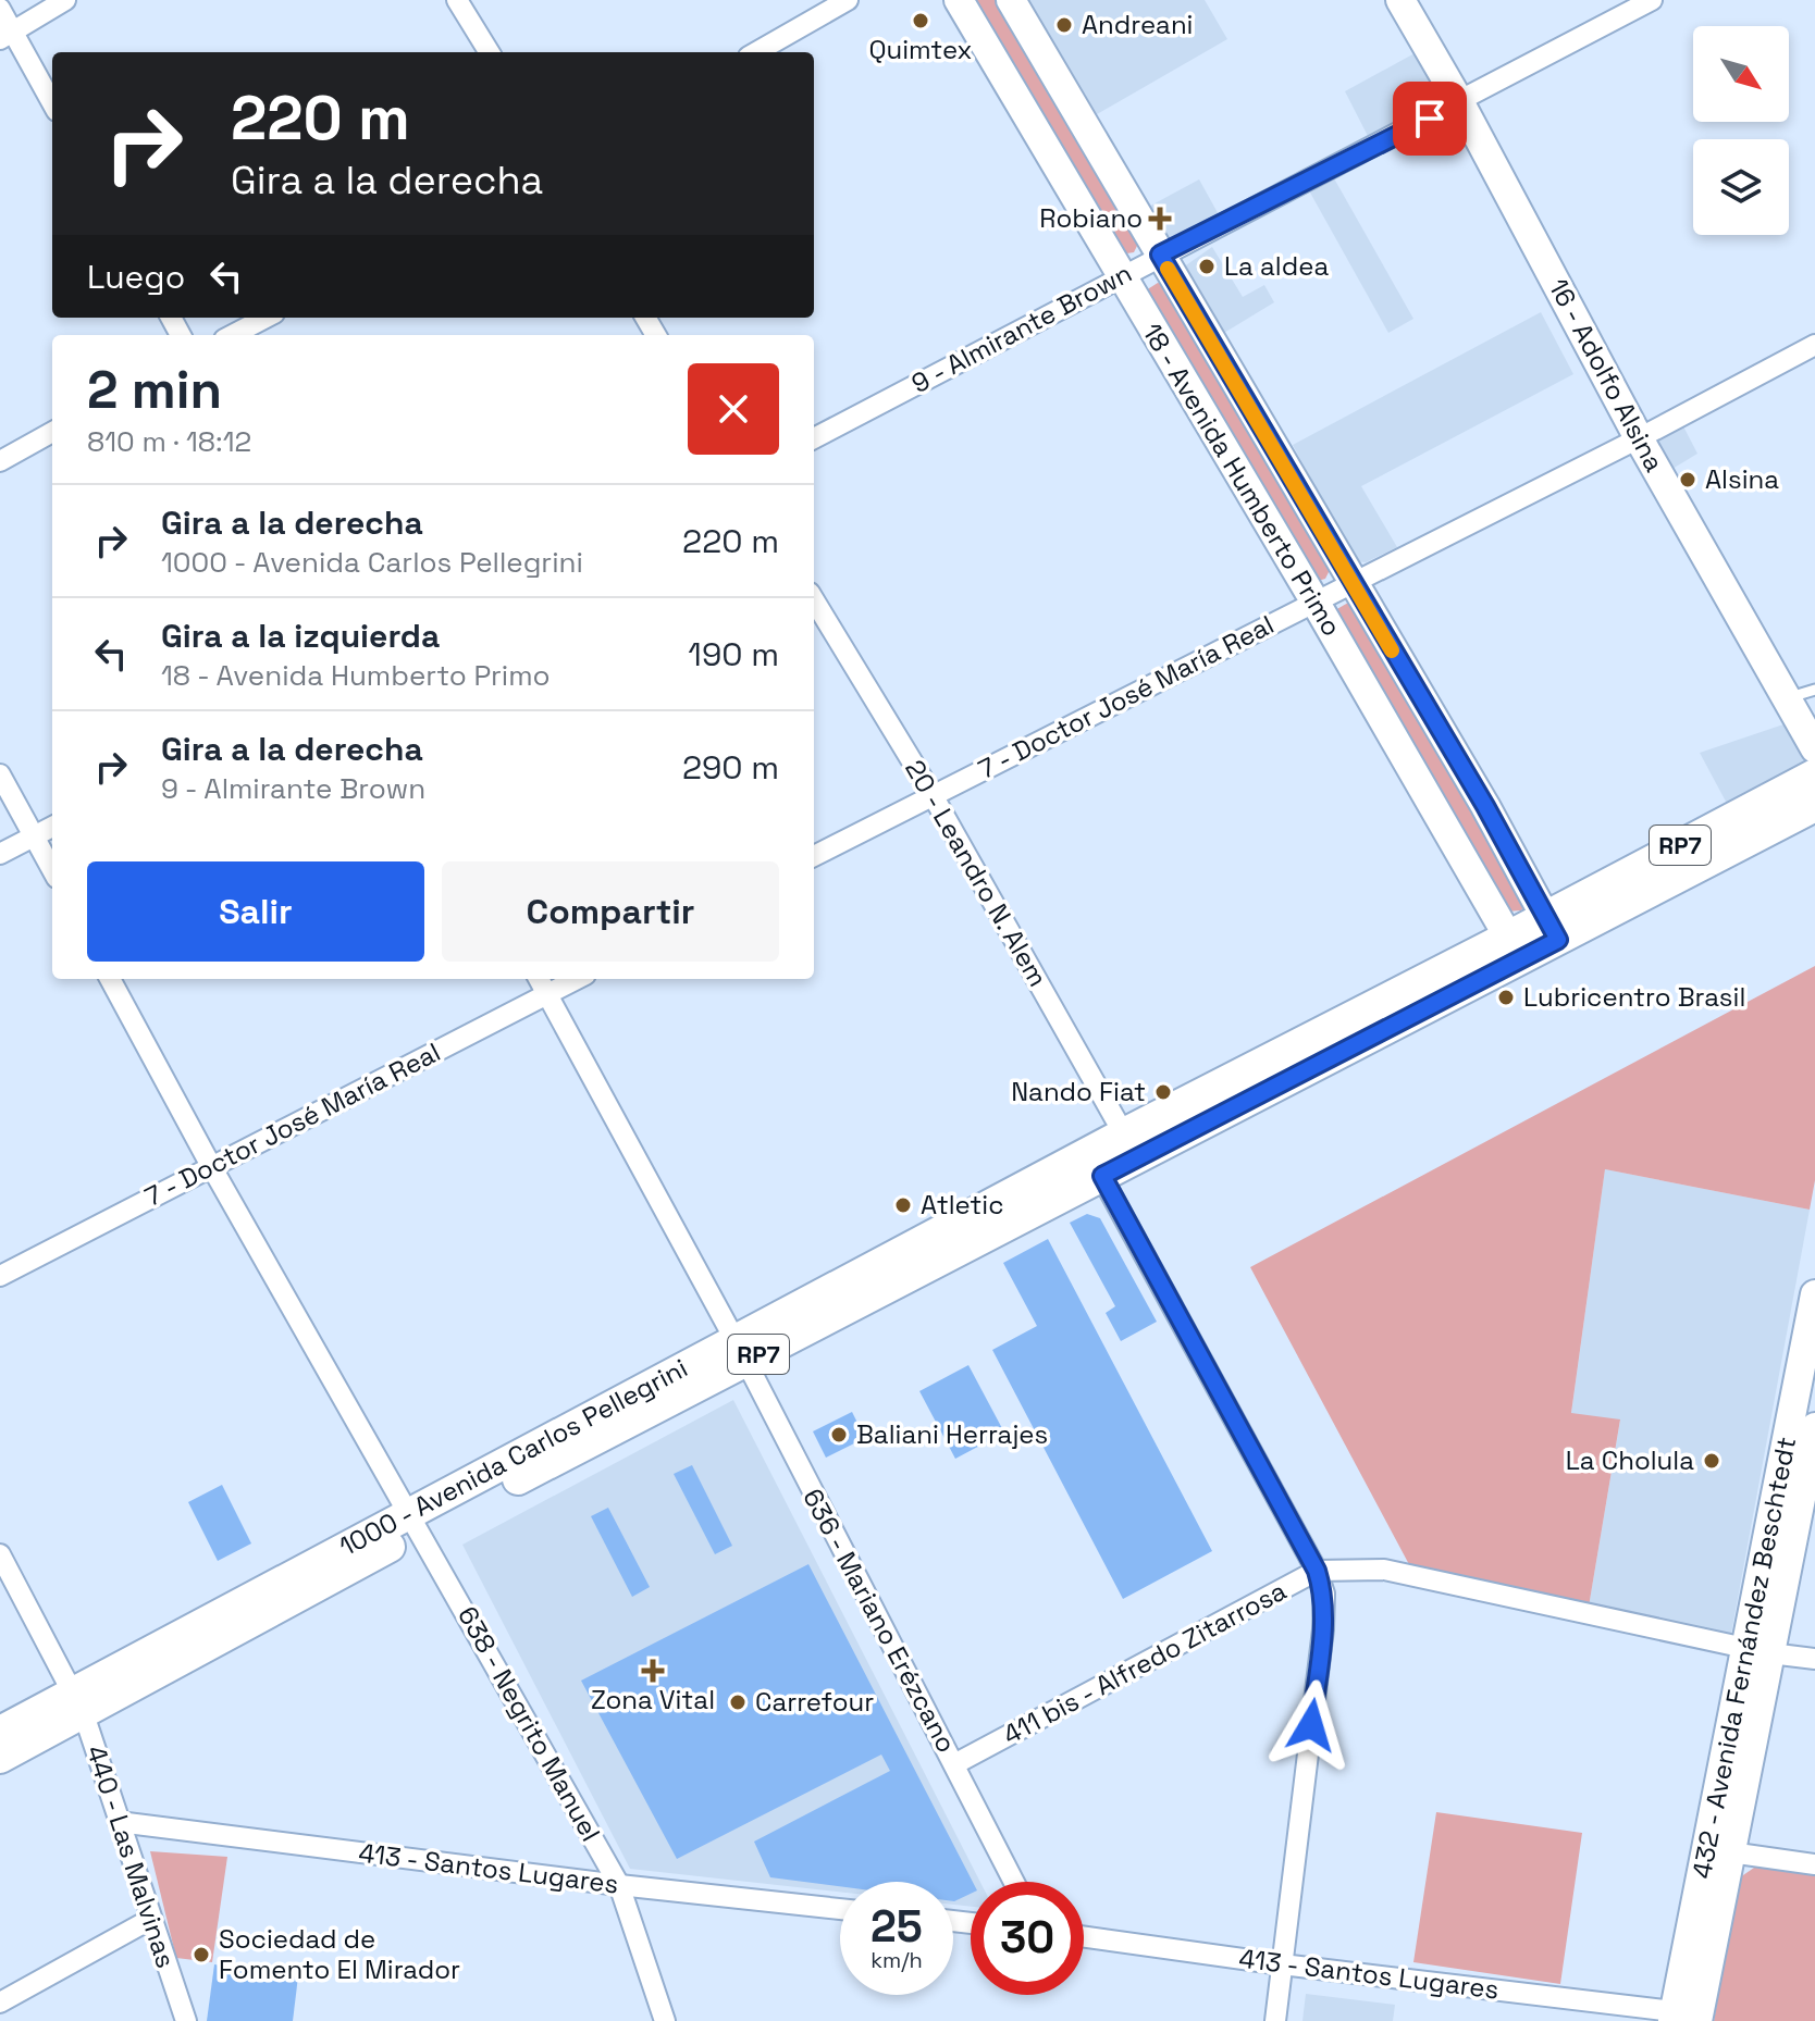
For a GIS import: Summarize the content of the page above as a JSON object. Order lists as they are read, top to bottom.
{
  "streets": {
    "main road": [
      "16 - Adolfo Alsina",
      "18 - Avenida Humberto Primo",
      "RP7",
      "1000 - Avenida Carlos Pellegrini",
      "432 - Avenida Fernández Beschtedt"
    ],
    "street": [
      "9 - Almirante Brown",
      "7 - Doctor José María Real",
      "20 - Leandro N. Alem",
      "636 - Mariano Erézcano",
      "411 bis - Alfredo Zitarrosa",
      "638 - Negrito Manuel",
      "440 - Las Malvinas",
      "413 - Santos Lugares"
    ]
  },
  "crossings": [
    ["9 - Almirante Brown", "16 - Adolfo Alsina"],
    ["9 - Almirante Brown", "18 - Avenida Humberto Primo"],
    ["16 - Adolfo Alsina", "7 - Doctor José María Real"],
    ["18 - Avenida Humberto Primo", "7 - Doctor José María Real"],
    ["18 - Avenida Humberto Primo", "1000 - Avenida Carlos Pellegrini"],
    ["7 - Doctor José María Real", "20 - Leandro N. Alem"],
    ["7 - Doctor José María Real", "636 - Mariano Erézcano"],
    ["7 - Doctor José María Real", "638 - Negrito Manuel"],
    ["20 - Leandro N. Alem", "1000 - Avenida Carlos Pellegrini"],
    ["1000 - Avenida Carlos Pellegrini", "636 - Mariano Erézcano"],
    ["1000 - Avenida Carlos Pellegrini", "638 - Negrito Manuel"],
    ["1000 - Avenida Carlos Pellegrini", "440 - Las Malvinas"],
    ["636 - Mariano Erézcano", "411 bis - Alfredo Zitarrosa"],
    ["432 - Avenida Fernández Beschtedt", "411 bis - Alfredo Zitarrosa"],
    ["432 - Avenida Fernández Beschtedt", "413 - Santos Lugares"],
    ["638 - Negrito Manuel", "413 - Santos Lugares"],
    ["440 - Las Malvinas", "413 - Santos Lugares"]
  ],
  "places": {
    "other": [
      "Quimtex",
      "Andreani",
      "La aldea",
      "Alsina",
      "Lubricentro Brasil",
      "Nando Fiat",
      "Atletic",
      "Baliani Herrajes",
      "La Cholula",
      "Carrefour",
      "Sociedad de Fomento El Mirador"
    ],
    "health": ["Robiano", "Zona Vital"]
  },
  "north": "bottom right",
  "page": {
    "turn": ["220 m", "Gira a la derecha"],
    "then": "Luego",
    "heading": ["2 min", "810 m · 18:12"],
    "list": [
      {
        "name": "Gira a la derecha",
        "note": "1000 - Avenida Carlos Pellegrini",
        "value": "220 m"
      },
      {
        "name": "Gira a la izquierda",
        "note": "18 - Avenida Humberto Primo",
        "value": "190 m"
      },
      {
        "name": "Gira a la derecha",
        "note": "9 - Almirante Brown",
        "value": "290 m"
      }
    ],
    "buttons": ["Salir", "Compartir"],
    "speed": "25 km/h",
    "limit": "30"
  }
}
